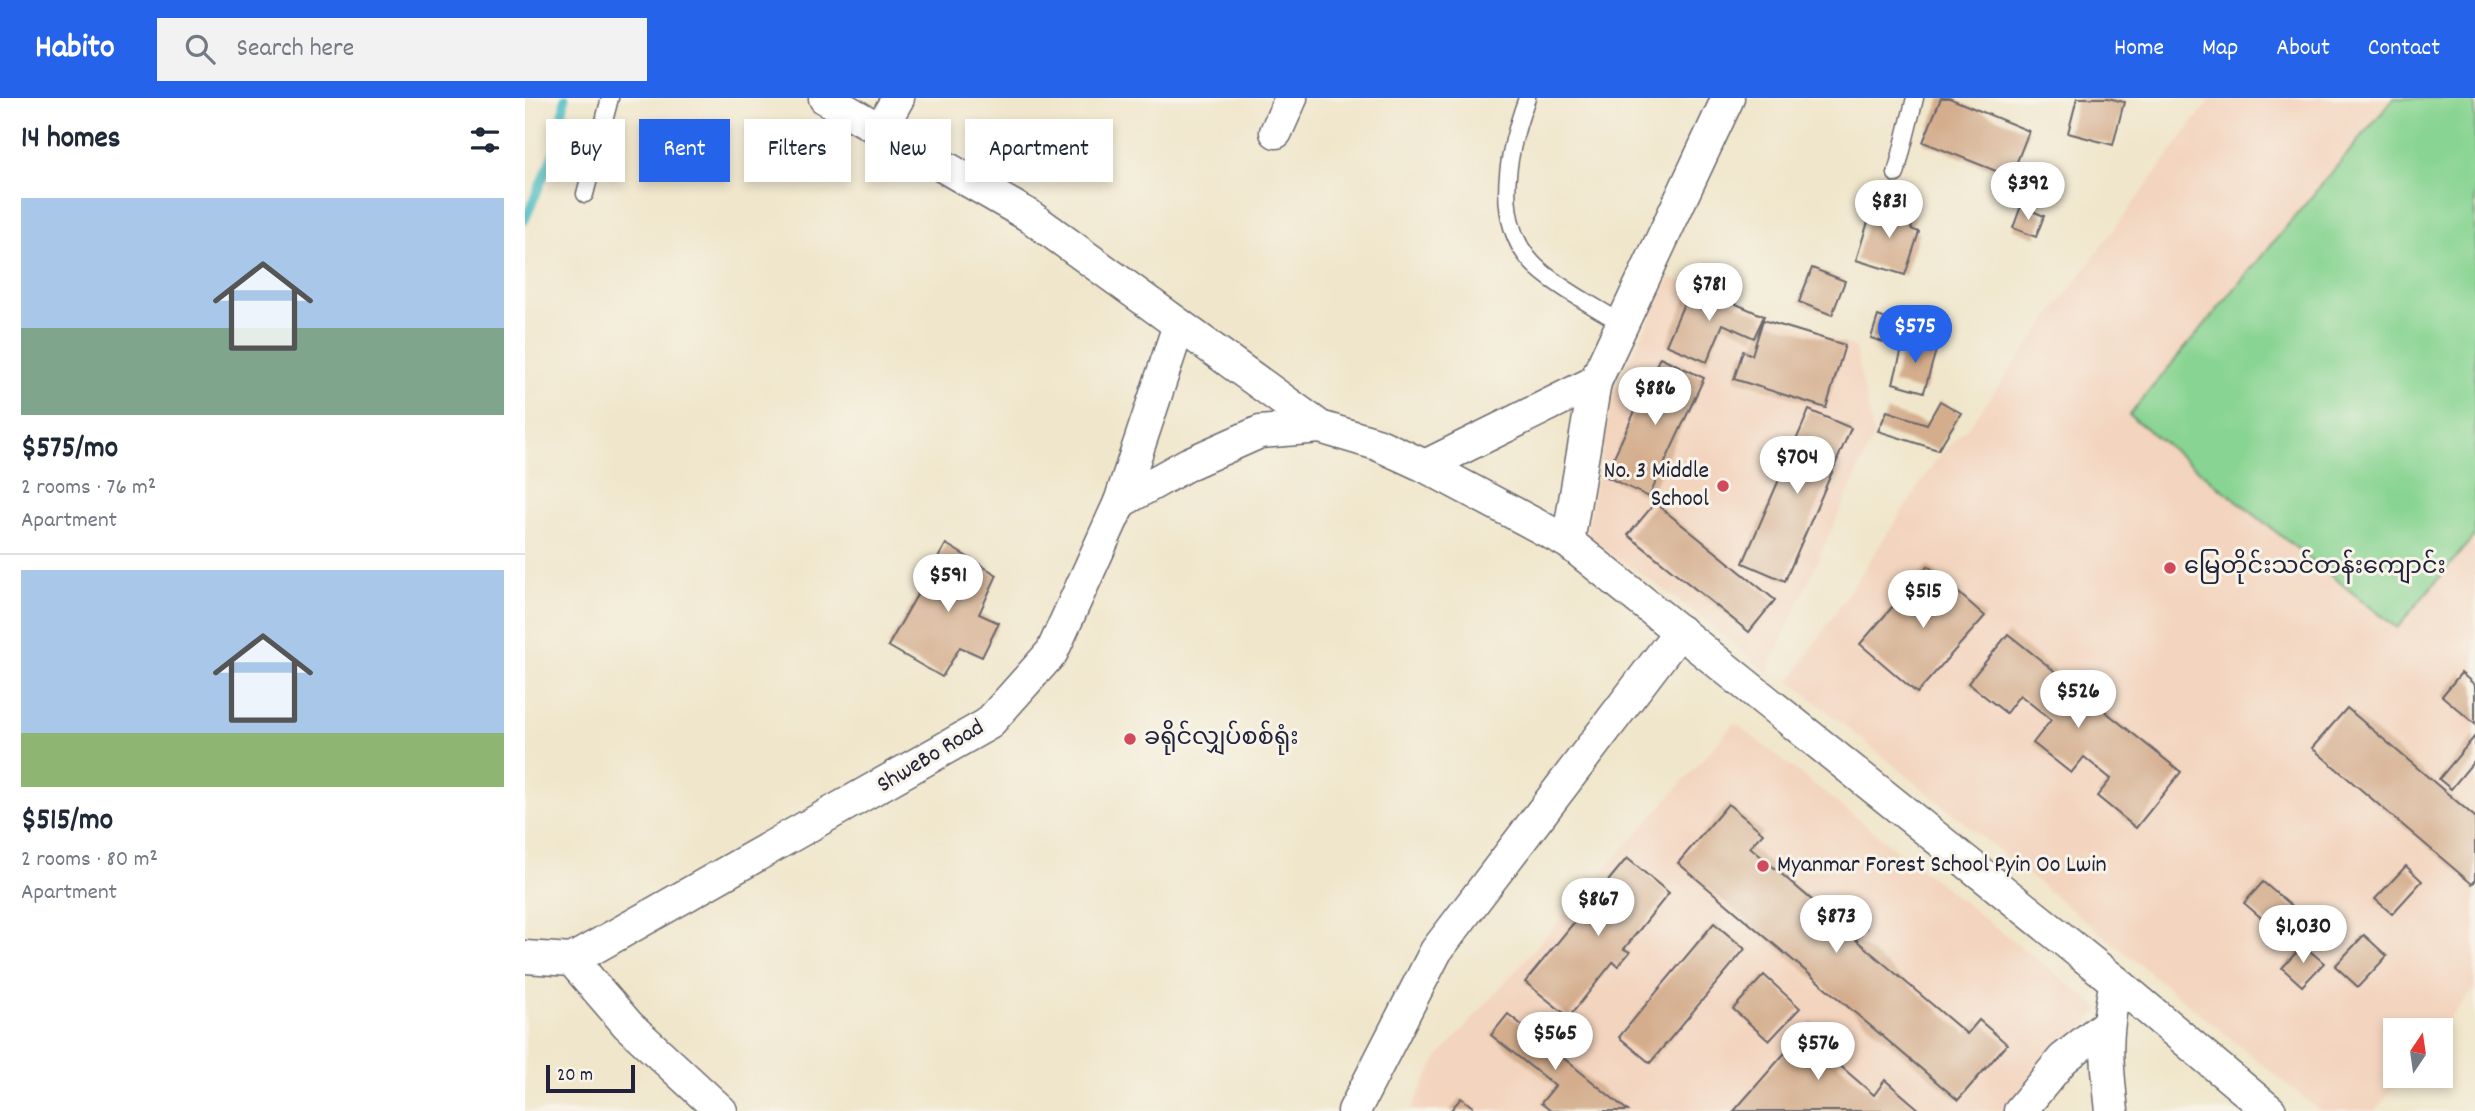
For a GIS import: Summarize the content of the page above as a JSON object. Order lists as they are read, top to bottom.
{
  "streets": {
    "street": ["ShweBo Road"]
  },
  "places": [
    "No. 3 Middle School",
    "မြေတိုင်းသင်တန်းကျောင်း",
    "ခရိုင်လျှပ်စစ်ရုံး",
    "Myanmar Forest School Pyin Oo Lwin"
  ],
  "scale_bar": "20 m",
  "north": "top",
  "page": {
    "header": "Habito",
    "search": "Search here",
    "nav": [
      "Home",
      "Map",
      "About",
      "Contact"
    ],
    "heading": "14 homes",
    "chip": [
      "Buy",
      "Rent",
      "Filters",
      "New",
      "Apartment"
    ],
    "price": [
      "$392",
      "$831",
      "$781",
      "$575",
      "$886",
      "$704",
      "$591",
      "$515",
      "$526",
      "$867",
      "$873",
      "$1,030",
      "$565",
      "$576"
    ],
    "list": [
      {
        "name": "$575/mo",
        "note": "2 rooms · 76 m² · Apartment"
      },
      {
        "name": "$515/mo",
        "note": "2 rooms · 80 m² · Apartment"
      }
    ],
    "scale": "20 m"
  }
}
